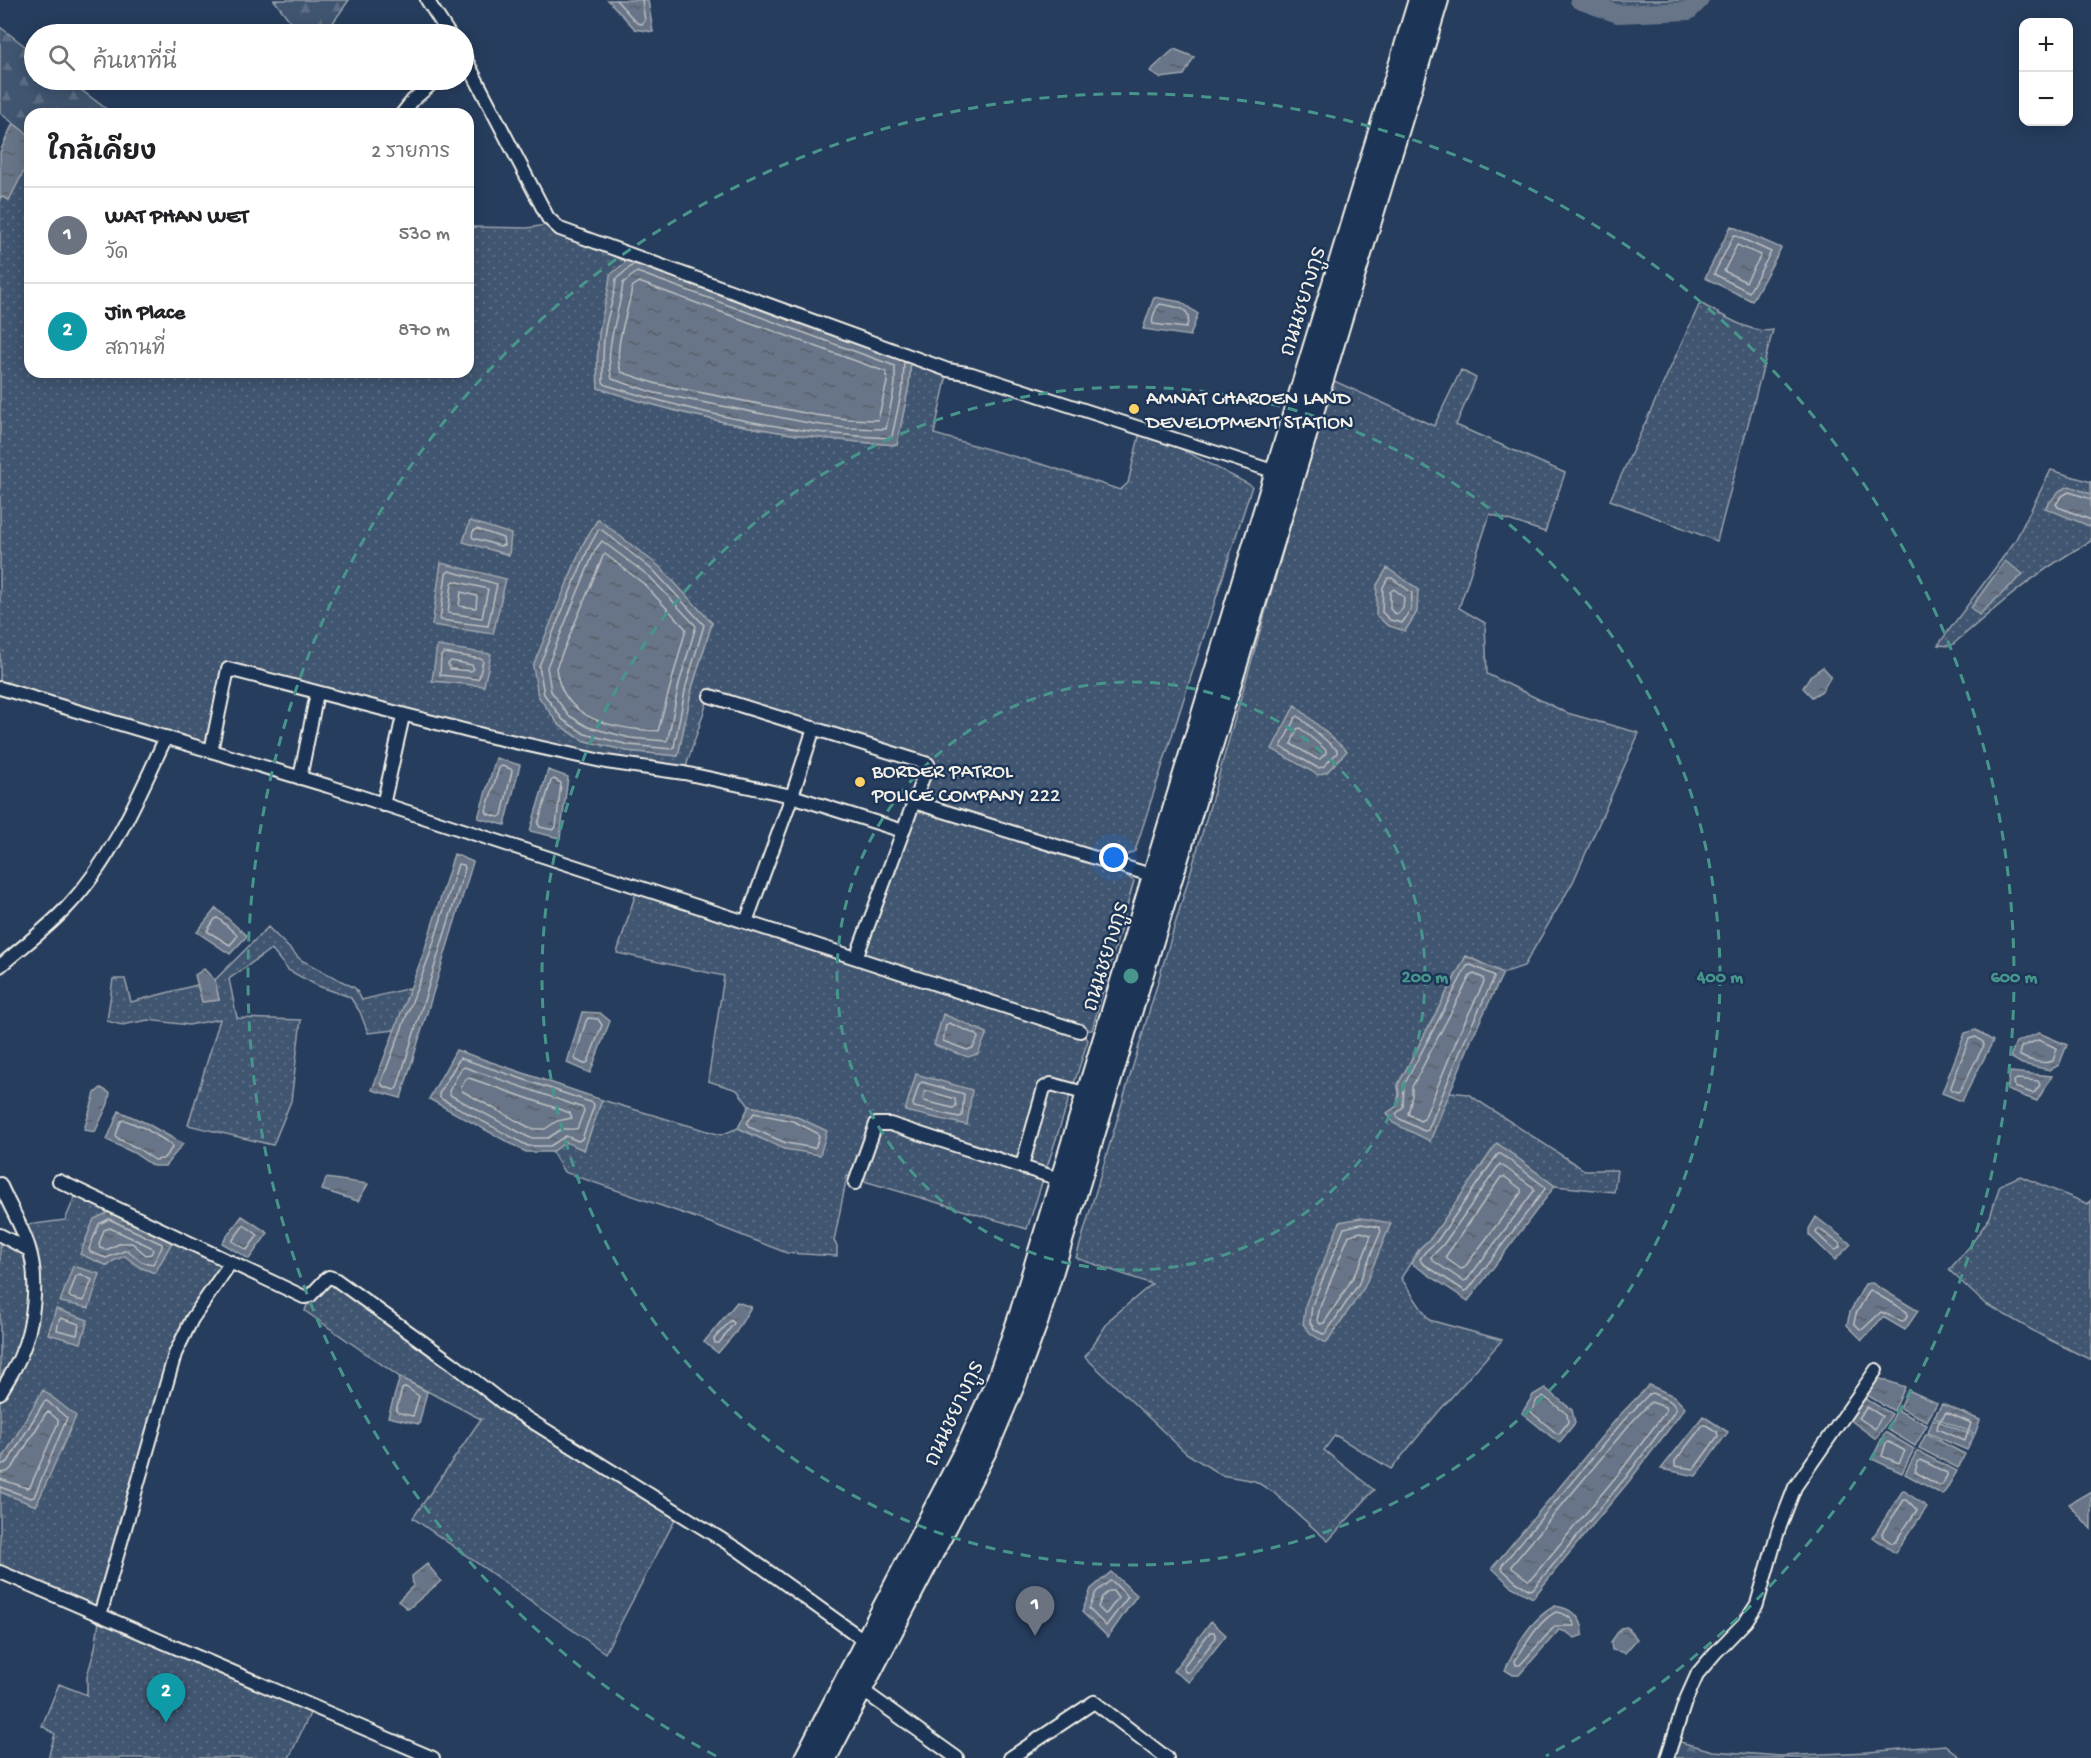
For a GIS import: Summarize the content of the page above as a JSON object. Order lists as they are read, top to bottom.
{
  "streets": {
    "highway": ["ถนนชยางกูร"]
  },
  "places": ["AMNAT CHAROEN LAND DEVELOPMENT STATION", "BORDER PATROL POLICE COMPANY 222"],
  "page": {
    "map_buttons": ["+", "−"],
    "search": "ค้นหาที่นี่",
    "heading": ["ใกล้เคียง", "2 รายการ"],
    "list": [
      {
        "mark": "1",
        "name": "WAT PHAN WET",
        "note": "วัด",
        "value": "530 m"
      },
      {
        "mark": "2",
        "name": "Jin Place",
        "note": "สถานที่",
        "value": "870 m"
      }
    ],
    "pins": ["1", "2"]
  },
  "rings": ["200 m", "400 m", "600 m"]
}
